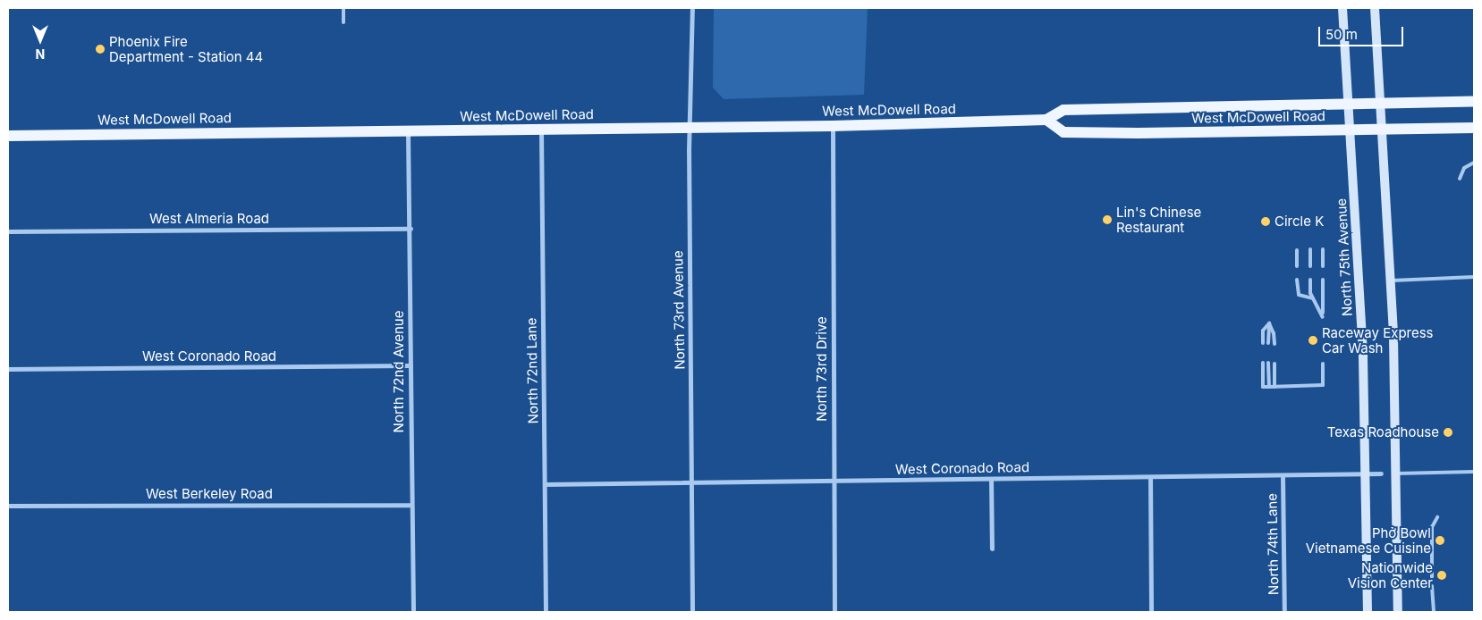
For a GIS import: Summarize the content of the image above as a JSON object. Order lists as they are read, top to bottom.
{
  "streets": {
    "main road": ["West McDowell Road", "North 75th Avenue"],
    "street": [
      "West Almeria Road",
      "North 73rd Avenue",
      "West Coronado Road",
      "North 73rd Drive",
      "North 72nd Lane",
      "North 72nd Avenue",
      "West Berkeley Road",
      "North 74th Lane"
    ]
  },
  "crossings": [
    ["West McDowell Road", "North 75th Avenue"],
    ["West McDowell Road", "North 73rd Avenue"],
    ["West McDowell Road", "North 73rd Drive"],
    ["West McDowell Road", "North 72nd Lane"],
    ["West McDowell Road", "North 72nd Avenue"],
    ["West Almeria Road", "North 72nd Avenue"],
    ["North 75th Avenue", "West Coronado Road"],
    ["North 73rd Avenue", "West Coronado Road"],
    ["West Coronado Road", "North 73rd Drive"],
    ["West Coronado Road", "North 72nd Lane"],
    ["West Coronado Road", "North 72nd Avenue"],
    ["West Coronado Road", "North 74th Lane"],
    ["North 72nd Avenue", "West Berkeley Road"]
  ],
  "places": [
    "Phoenix Fire Department - Station 44",
    "Lin's Chinese Restaurant",
    "Circle K",
    "Raceway Express Car Wash",
    "Texas Roadhouse",
    "Phở Bowl Vietnamese Cuisine",
    "Nationwide Vision Center"
  ],
  "scale_bar": "50 m",
  "north": "bottom"
}
